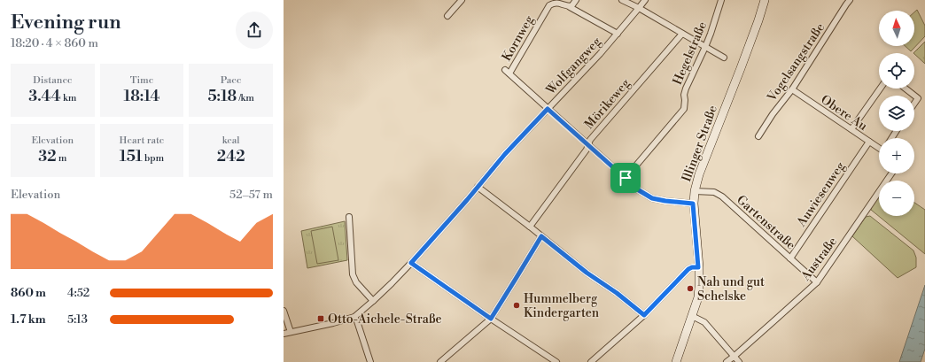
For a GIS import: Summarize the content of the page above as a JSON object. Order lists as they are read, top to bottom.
{
  "streets": {
    "street": [
      "Kornweg",
      "Hegelstraße",
      "Vogelsangstraße",
      "Wolfgangweg",
      "Mörikeweg",
      "Obere Au",
      "Illinger Straße",
      "Auwiesenweg",
      "Gartenstraße",
      "Austraße"
    ]
  },
  "crossings": [
    ["Kornweg", "Wolfgangweg"],
    ["Vogelsangstraße", "Obere Au"],
    ["Obere Au", "Auwiesenweg"],
    ["Illinger Straße", "Gartenstraße"],
    ["Auwiesenweg", "Gartenstraße"],
    ["Gartenstraße", "Austraße"]
  ],
  "places": {
    "other": ["Nah und gut Schelske", "Hummelberg Kindergarten"],
    "transit": ["Otto-Aichele-Straße"]
  },
  "north": "top",
  "page": {
    "heading": ["Evening run", "18:20 · 4 × 860 m"],
    "map_buttons": ["+", "−"],
    "stats": [
      ["Distance", "3.44 km"],
      ["Time", "18:14"],
      ["Pace", "5:18 /km"],
      ["Elevation", "32 m"],
      ["Heart rate", "151 bpm"],
      ["kcal", "242"]
    ],
    "chart": ["Elevation", "52–57 m"],
    "list": [
      {
        "name": "860 m",
        "note": "4:52"
      },
      {
        "name": "1.7 km",
        "note": "5:13"
      }
    ]
  }
}
